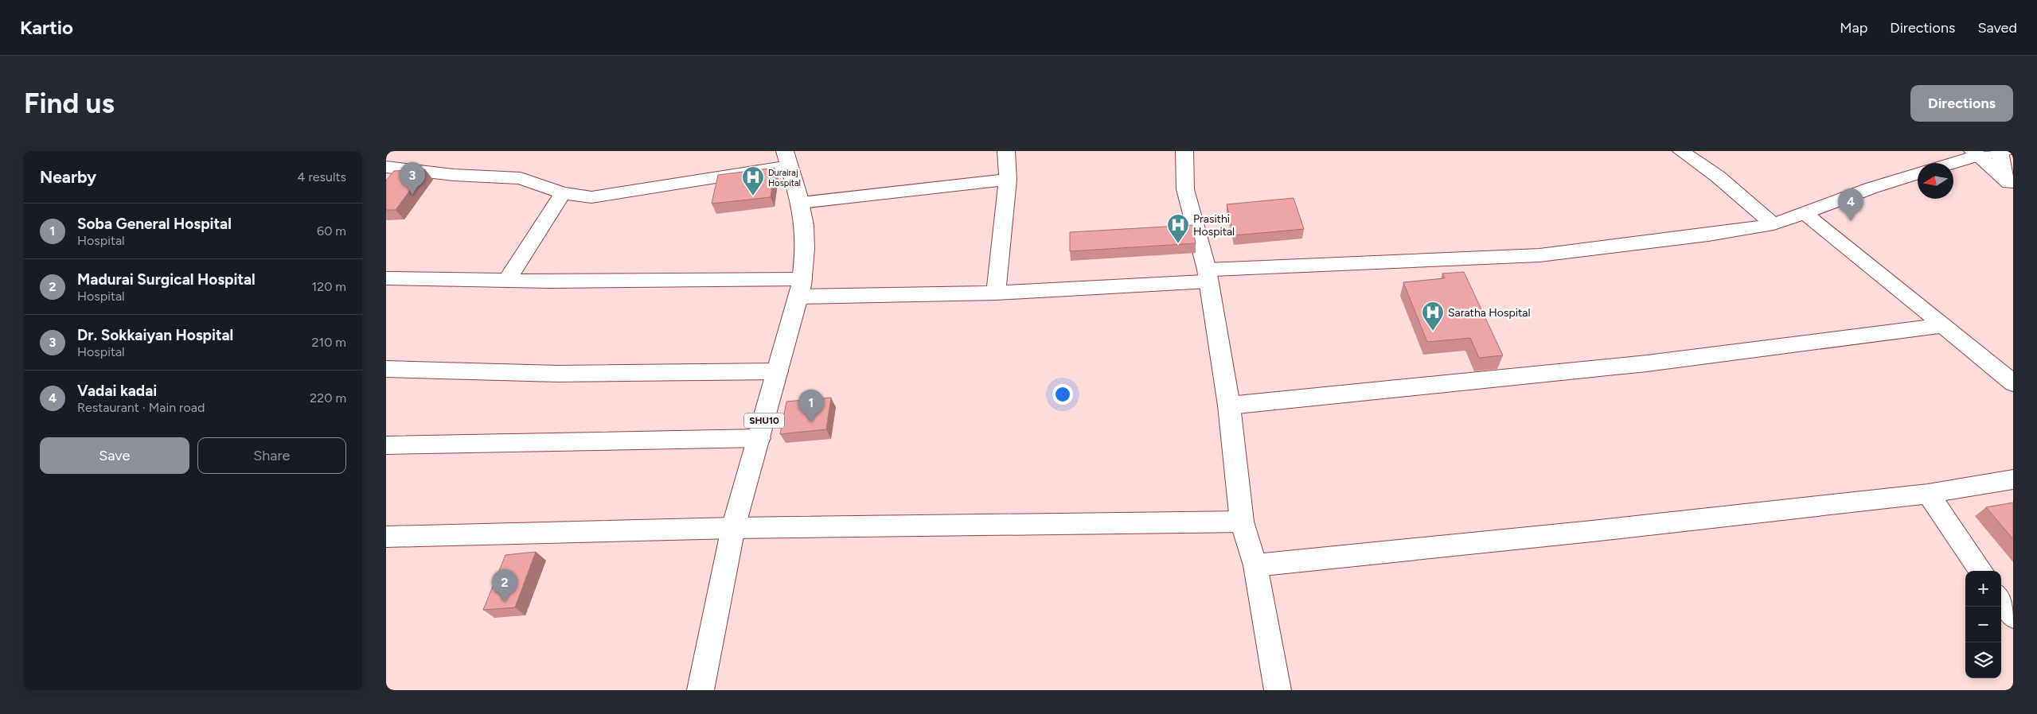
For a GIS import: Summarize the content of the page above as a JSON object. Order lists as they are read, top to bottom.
{
  "streets": {
    "street": ["SHU10"]
  },
  "places": {
    "hospital": ["Durairaj Hospital", "Prasithi Hospital", "Saratha Hospital"]
  },
  "north": "left",
  "page": {
    "header": "Kartio",
    "nav": ["Map", "Directions", "Saved"],
    "buttons": [
      "Directions",
      ["Save", "Share"]
    ],
    "title": "Find us",
    "heading": ["Nearby", "4 results"],
    "pins": [
      "3",
      "4",
      "1",
      "2"
    ],
    "list": [
      {
        "mark": "1",
        "name": "Soba General Hospital",
        "note": "Hospital",
        "value": "60 m"
      },
      {
        "mark": "2",
        "name": "Madurai Surgical Hospital",
        "note": "Hospital",
        "value": "120 m"
      },
      {
        "mark": "3",
        "name": "Dr. Sokkaiyan Hospital",
        "note": "Hospital",
        "value": "210 m"
      },
      {
        "mark": "4",
        "name": "Vadai kadai",
        "note": "Restaurant · Main road",
        "value": "220 m"
      }
    ],
    "map_buttons": ["+", "−"]
  }
}
